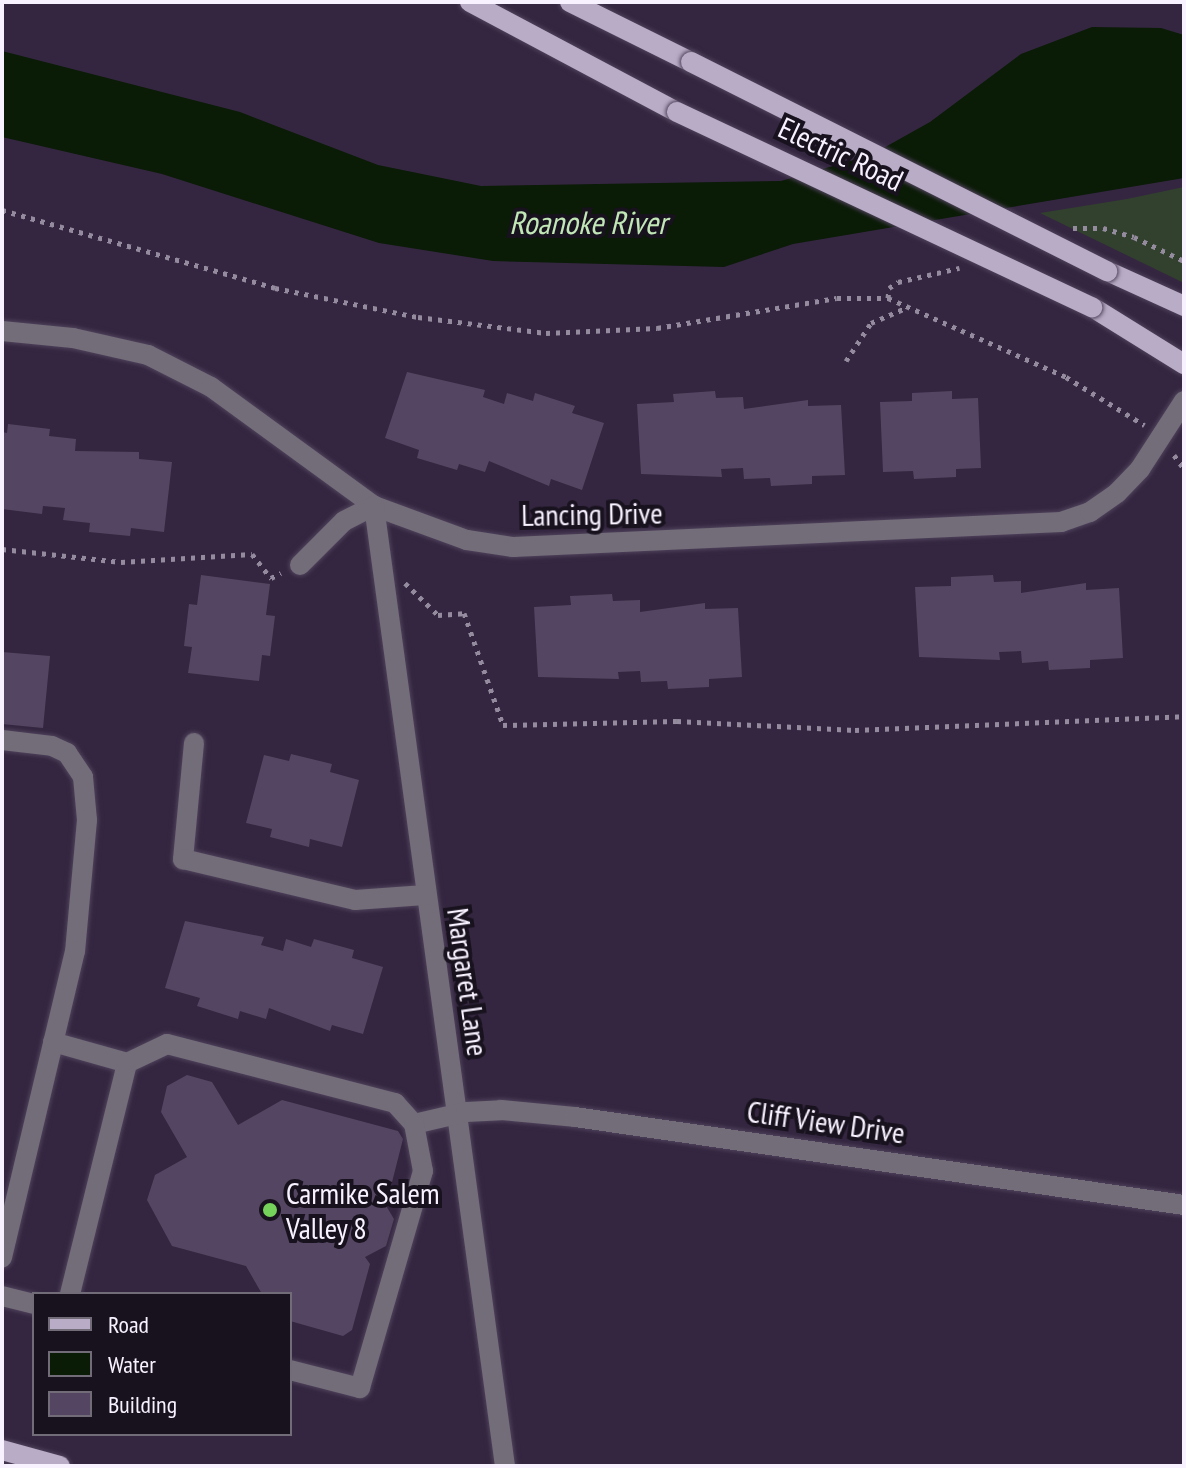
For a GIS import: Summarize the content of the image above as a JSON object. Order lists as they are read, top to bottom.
{
  "streets": {
    "main road": ["Electric Road"],
    "street": ["Lancing Drive", "Margaret Lane", "Cliff View Drive"]
  },
  "crossings": [
    ["Lancing Drive", "Margaret Lane"],
    ["Margaret Lane", "Cliff View Drive"]
  ],
  "water": ["Roanoke River"],
  "places": ["Carmike Salem Valley 8"],
  "legend": ["Road", "Water", "Building"]
}
